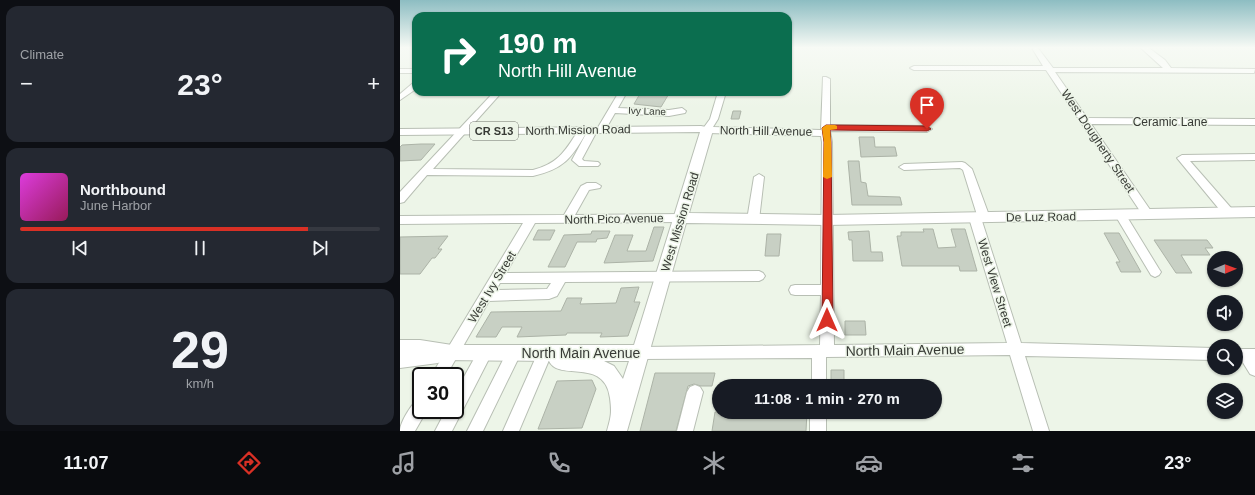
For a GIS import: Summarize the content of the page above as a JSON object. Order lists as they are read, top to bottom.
{
  "streets": {
    "main road": [
      "North Mission Road",
      "CR S13",
      "De Luz Road",
      "North Pico Avenue",
      "West Mission Road",
      "North Main Avenue"
    ],
    "street": [
      "Ivy Lane",
      "Ceramic Lane",
      "North Hill Avenue",
      "West Dougherty Street",
      "West View Street",
      "West Ivy Street"
    ]
  },
  "crossings": [
    ["Ceramic Lane", "West Dougherty Street"],
    ["North Mission Road", "North Hill Avenue"],
    ["North Mission Road", "West Mission Road"],
    ["North Hill Avenue", "West Mission Road"],
    ["West Dougherty Street", "De Luz Road"],
    ["De Luz Road", "North Pico Avenue"],
    ["De Luz Road", "West View Street"],
    ["North Pico Avenue", "West Mission Road"],
    ["North Pico Avenue", "West Ivy Street"],
    ["West Mission Road", "North Main Avenue"],
    ["West View Street", "North Main Avenue"],
    ["West Ivy Street", "North Main Avenue"]
  ],
  "north": "right",
  "page": {
    "tile": [
      "Climate",
      ["29", "km/h"]
    ],
    "turn": ["190 m", "North Hill Avenue"],
    "heat": ["−", "23°", "+"],
    "song": ["Northbound", "June Harbor"],
    "limit": "30",
    "trip": "11:08 · 1 min · 270 m",
    "tabs": ["11:07", "23°"]
  }
}
